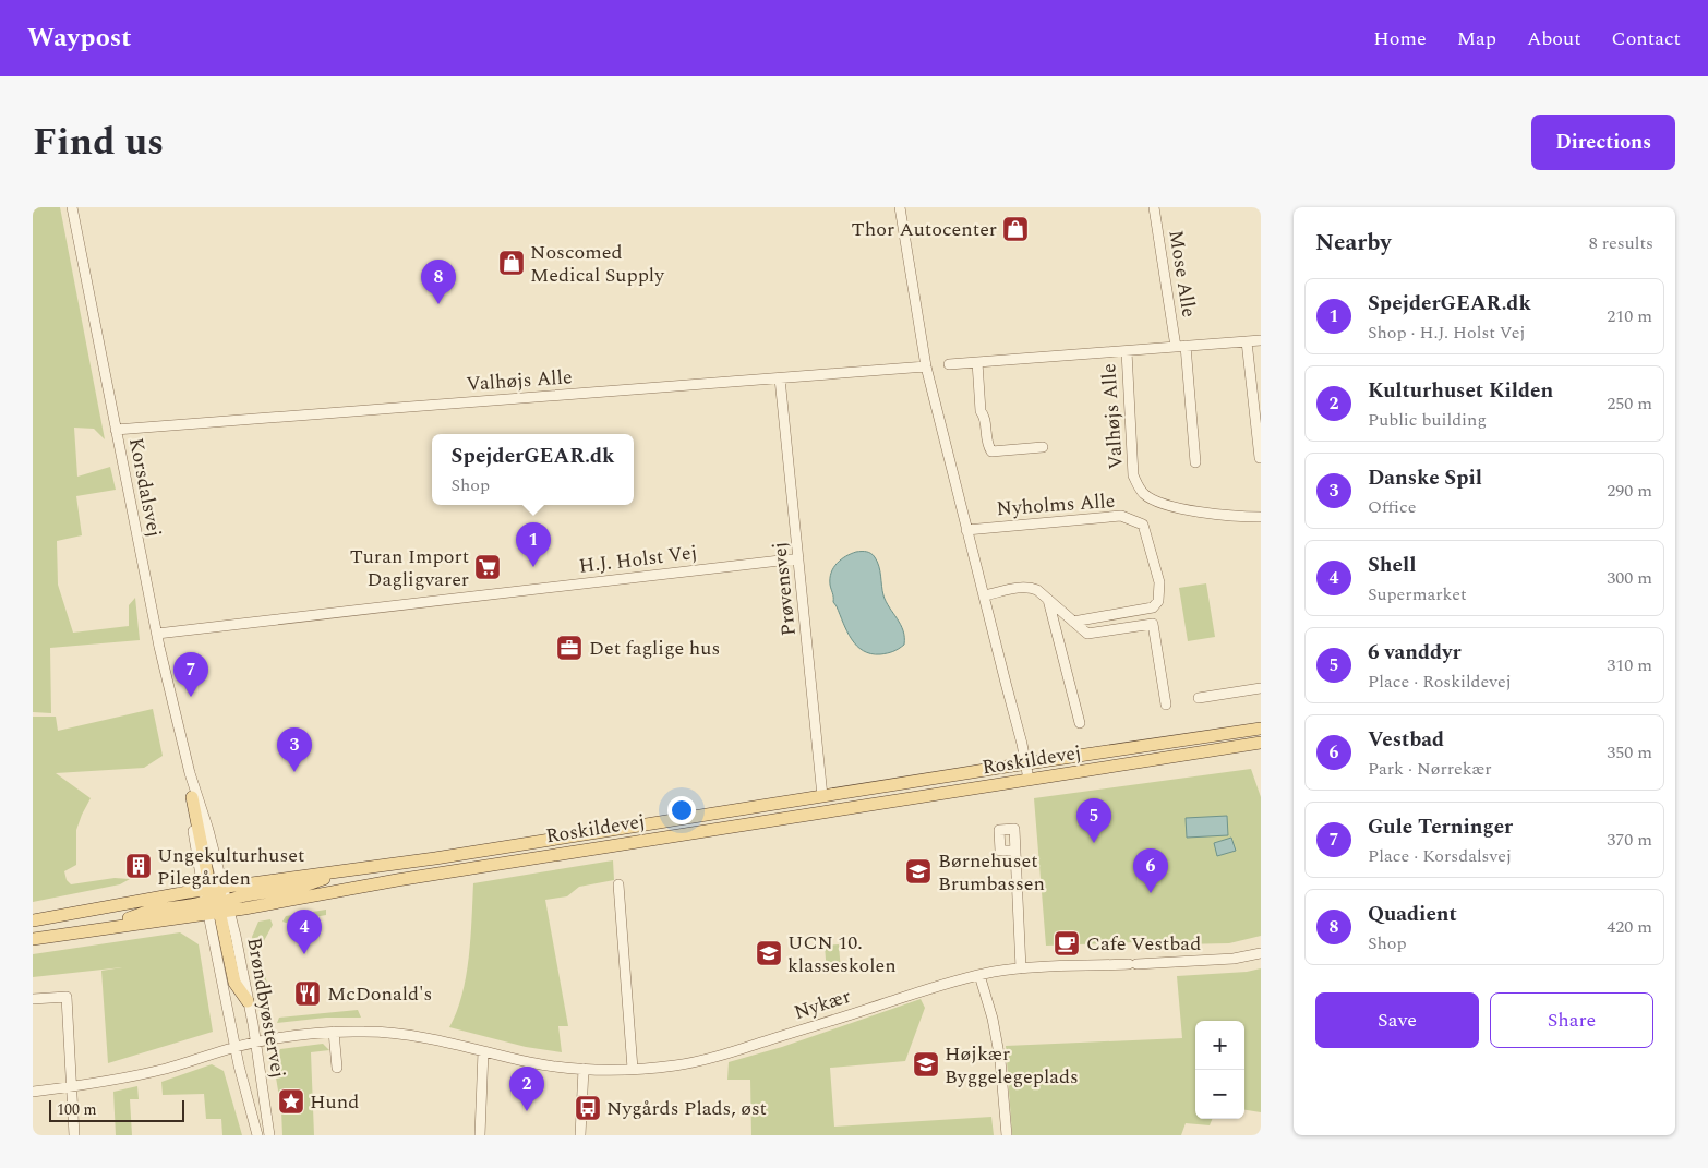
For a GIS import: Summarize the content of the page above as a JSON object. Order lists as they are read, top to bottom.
{
  "streets": {
    "main road": ["Roskildevej"],
    "street": [
      "Mose Alle",
      "Valhøjs Alle",
      "Korsdalsvej",
      "Nyholms Alle",
      "H.J. Holst Vej",
      "Prøvensvej",
      "Nykær",
      "Brøndbyøstervej"
    ]
  },
  "crossings": [
    ["Mose Alle", "Valhøjs Alle"],
    ["Valhøjs Alle", "Korsdalsvej"],
    ["Valhøjs Alle", "Prøvensvej"],
    ["Korsdalsvej", "H.J. Holst Vej"],
    ["Korsdalsvej", "Roskildevej"],
    ["Korsdalsvej", "Brøndbyøstervej"],
    ["H.J. Holst Vej", "Prøvensvej"],
    ["Prøvensvej", "Roskildevej"],
    ["Roskildevej", "Brøndbyøstervej"],
    ["Nykær", "Brøndbyøstervej"]
  ],
  "places": {
    "shop": ["Thor Autocenter", "Noscomed Medical Supply"],
    "supermarket": ["Turan Import Dagligvarer"],
    "office": ["Det faglige hus"],
    "building": ["Ungekulturhuset Pilegården"],
    "school or university": ["Børnehuset Brumbassen", "UCN 10. klasseskolen", "Højkær Byggelegeplads"],
    "cafe": ["Cafe Vestbad"],
    "restaurant": ["McDonald's"],
    "place": ["Hund"],
    "bus stop": ["Nygårds Plads, øst"]
  },
  "scale_bar": "100 m",
  "page": {
    "header": "Waypost",
    "nav": [
      "Home",
      "Map",
      "About",
      "Contact"
    ],
    "title": "Find us",
    "buttons": [
      "Directions",
      ["Save", "Share"]
    ],
    "heading": ["Nearby", "8 results"],
    "pins": [
      "8",
      "1",
      "7",
      "3",
      "5",
      "6",
      "4",
      "2"
    ],
    "list": [
      {
        "mark": "1",
        "name": "SpejderGEAR.dk",
        "note": "Shop · H.J. Holst Vej",
        "value": "210 m"
      },
      {
        "mark": "2",
        "name": "Kulturhuset Kilden",
        "note": "Public building",
        "value": "250 m"
      },
      {
        "mark": "3",
        "name": "Danske Spil",
        "note": "Office",
        "value": "290 m"
      },
      {
        "mark": "4",
        "name": "Shell",
        "note": "Supermarket",
        "value": "300 m"
      },
      {
        "mark": "5",
        "name": "6 vanddyr",
        "note": "Place · Roskildevej",
        "value": "310 m"
      },
      {
        "mark": "6",
        "name": "Vestbad",
        "note": "Park · Nørrekær",
        "value": "350 m"
      },
      {
        "mark": "7",
        "name": "Gule Terninger",
        "note": "Place · Korsdalsvej",
        "value": "370 m"
      },
      {
        "mark": "8",
        "name": "Quadient",
        "note": "Shop",
        "value": "420 m"
      }
    ],
    "popup": ["SpejderGEAR.dk", "Shop"],
    "map_buttons": ["+", "−"],
    "scale": "100 m"
  }
}
